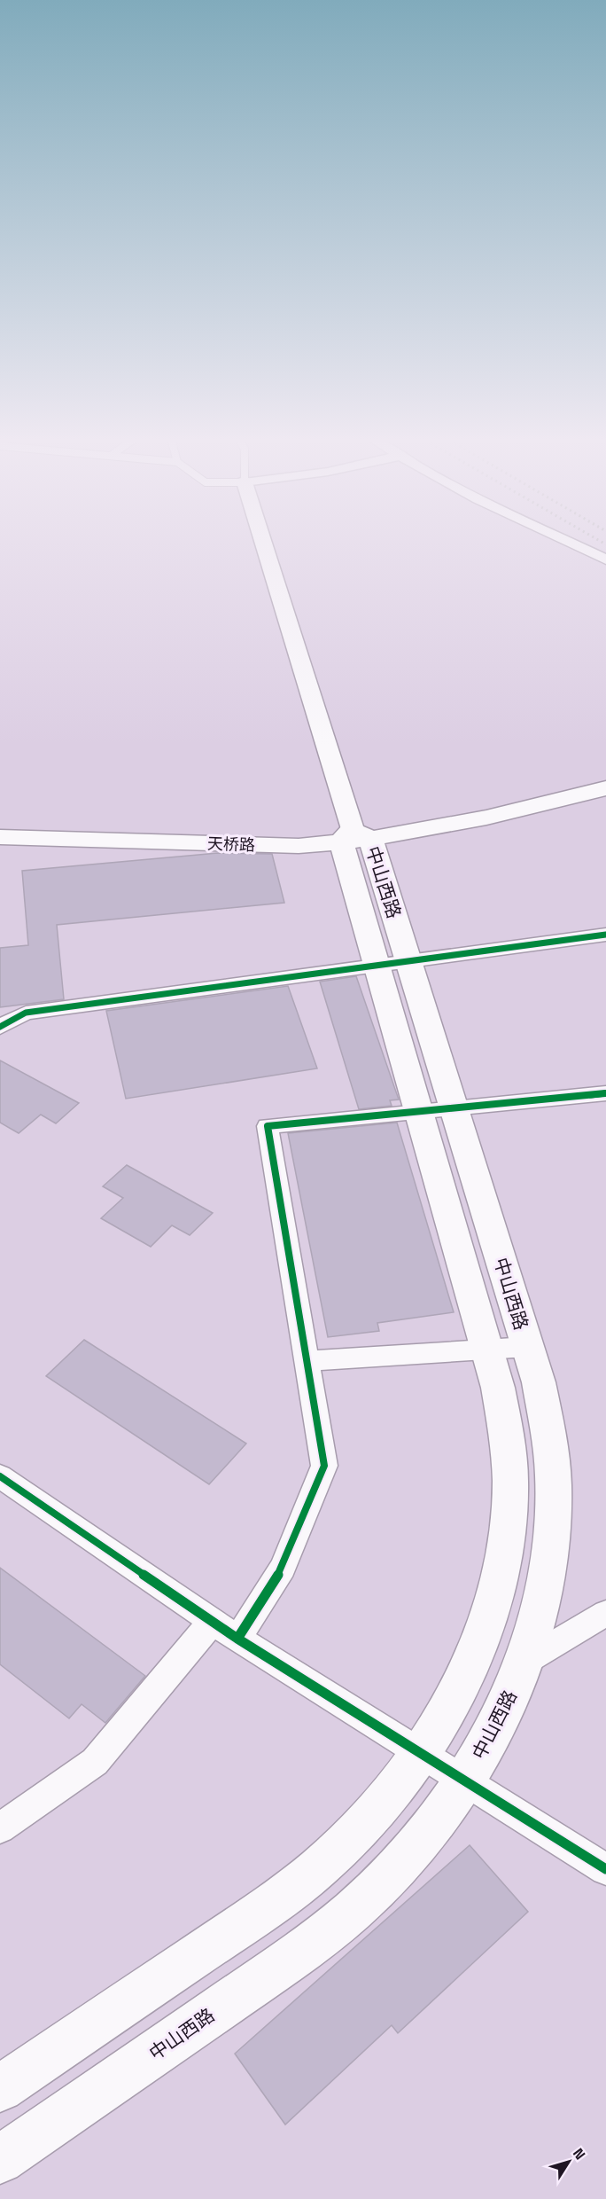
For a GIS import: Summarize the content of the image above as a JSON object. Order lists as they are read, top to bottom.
{
  "streets": {
    "main road": ["天桥路", "中山西路"]
  },
  "crossings": [
    ["天桥路", "中山西路"]
  ],
  "north": "top right"
}
